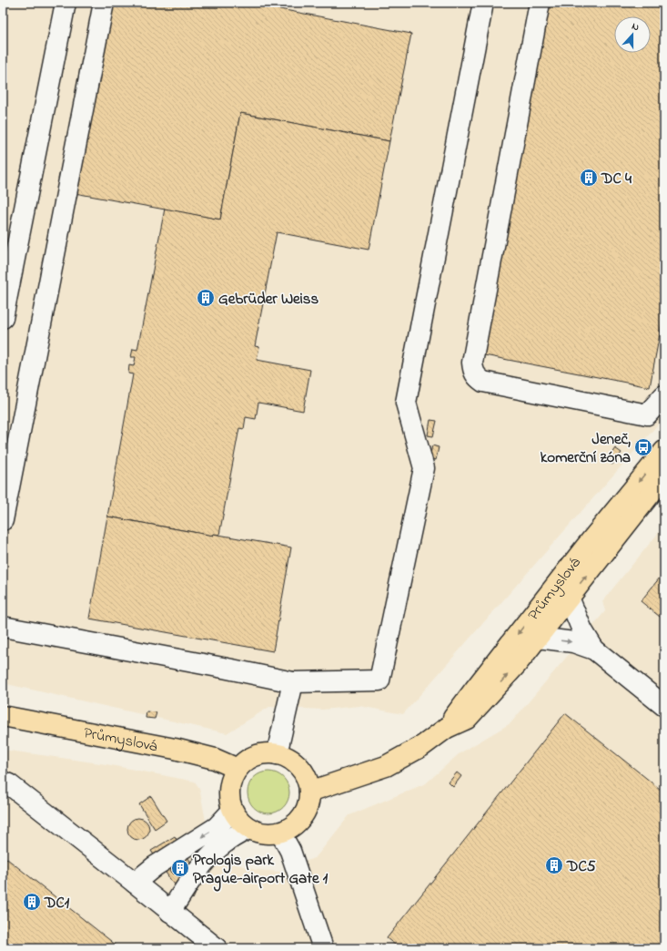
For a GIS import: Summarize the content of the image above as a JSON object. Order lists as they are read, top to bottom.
{
  "streets": {
    "main road": ["Průmyslová"]
  },
  "places": {
    "building": [
      "DC 4",
      "Gebrüder Weiss",
      "DC5",
      "Prologis park Prague-airport Gate 1",
      "DC1"
    ],
    "bus stop": ["Jeneč, komerční zóna"]
  },
  "north": "top"
}
